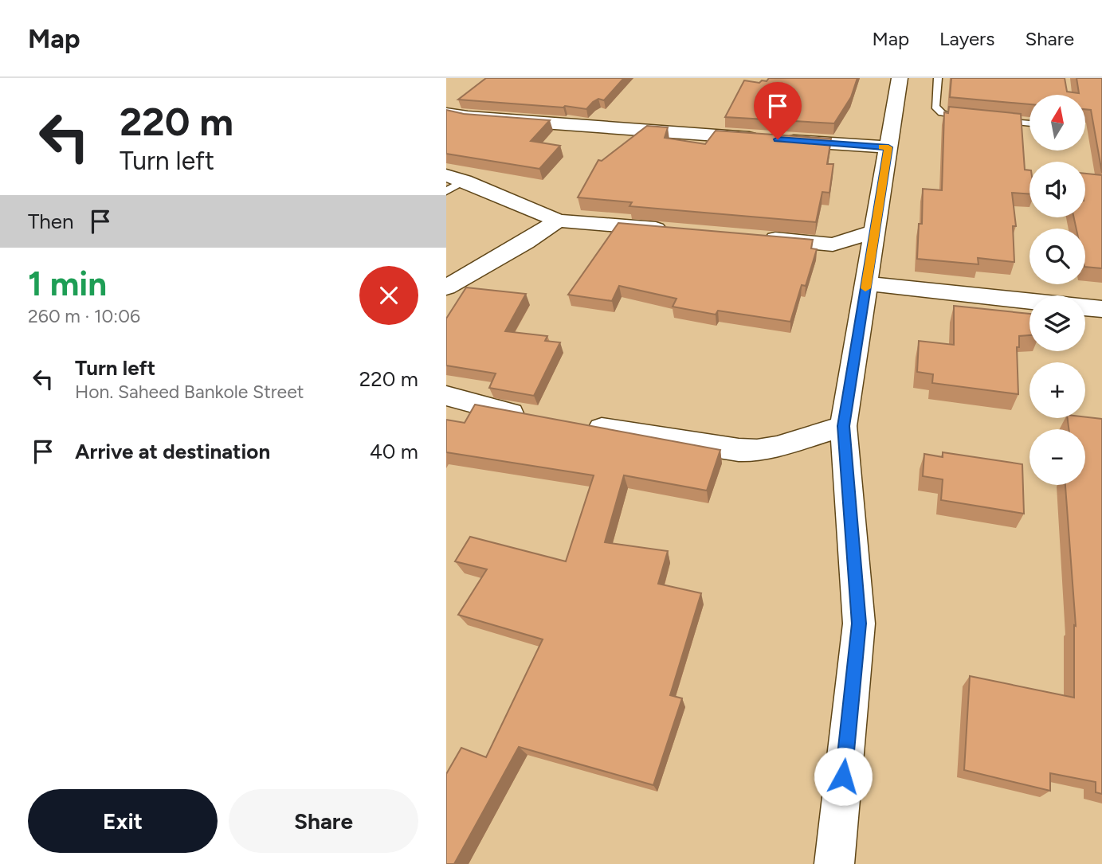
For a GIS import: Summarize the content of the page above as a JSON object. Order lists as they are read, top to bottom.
{
  "north": "top",
  "page": {
    "header": "Map",
    "nav": ["Map", "Layers", "Share"],
    "turn": ["220 m", "Turn left"],
    "map_buttons": ["+", "−"],
    "then": "Then",
    "heading": ["1 min", "260 m · 10:06"],
    "list": [
      {
        "name": "Turn left",
        "note": "Hon. Saheed Bankole Street",
        "value": "220 m"
      },
      {
        "name": "Arrive at destination",
        "value": "40 m"
      }
    ],
    "buttons": ["Exit", "Share"]
  }
}
